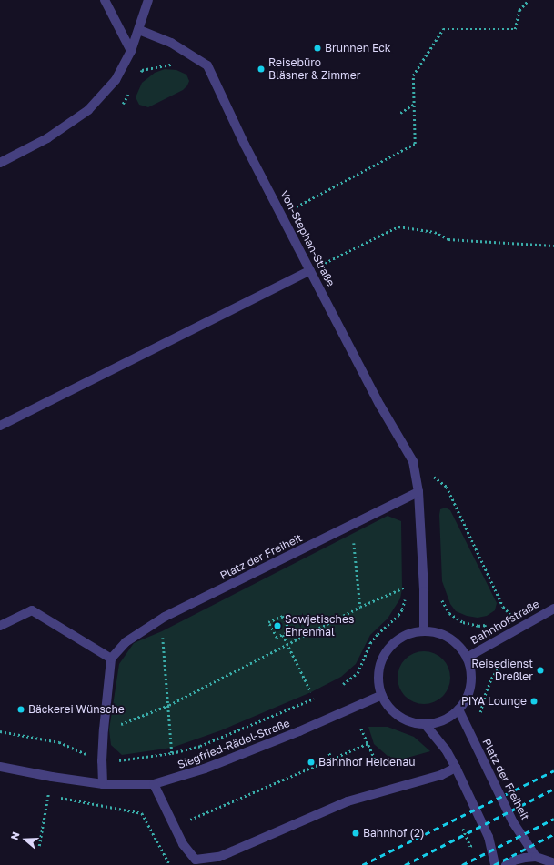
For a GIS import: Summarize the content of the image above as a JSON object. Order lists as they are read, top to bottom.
{
  "streets": {
    "street": [
      "Von-Stephan-Straße",
      "Platz der Freiheit",
      "Bahnhofstraße",
      "Siegfried-Rädel-Straße"
    ]
  },
  "crossings": [
    ["Von-Stephan-Straße", "Platz der Freiheit"],
    ["Platz der Freiheit", "Bahnhofstraße"],
    ["Platz der Freiheit", "Siegfried-Rädel-Straße"],
    ["Bahnhofstraße", "Siegfried-Rädel-Straße"]
  ],
  "places": [
    "Brunnen Eck",
    "Reisebüro Bläsner & Zimmer",
    "Sowjetisches Ehrenmal",
    "Reisedienst Dreßler",
    "PIYA Lounge",
    "Bäckerei Wünsche",
    "Bahnhof Heidenau",
    "Bahnhof (2)"
  ],
  "north": "left"
}
